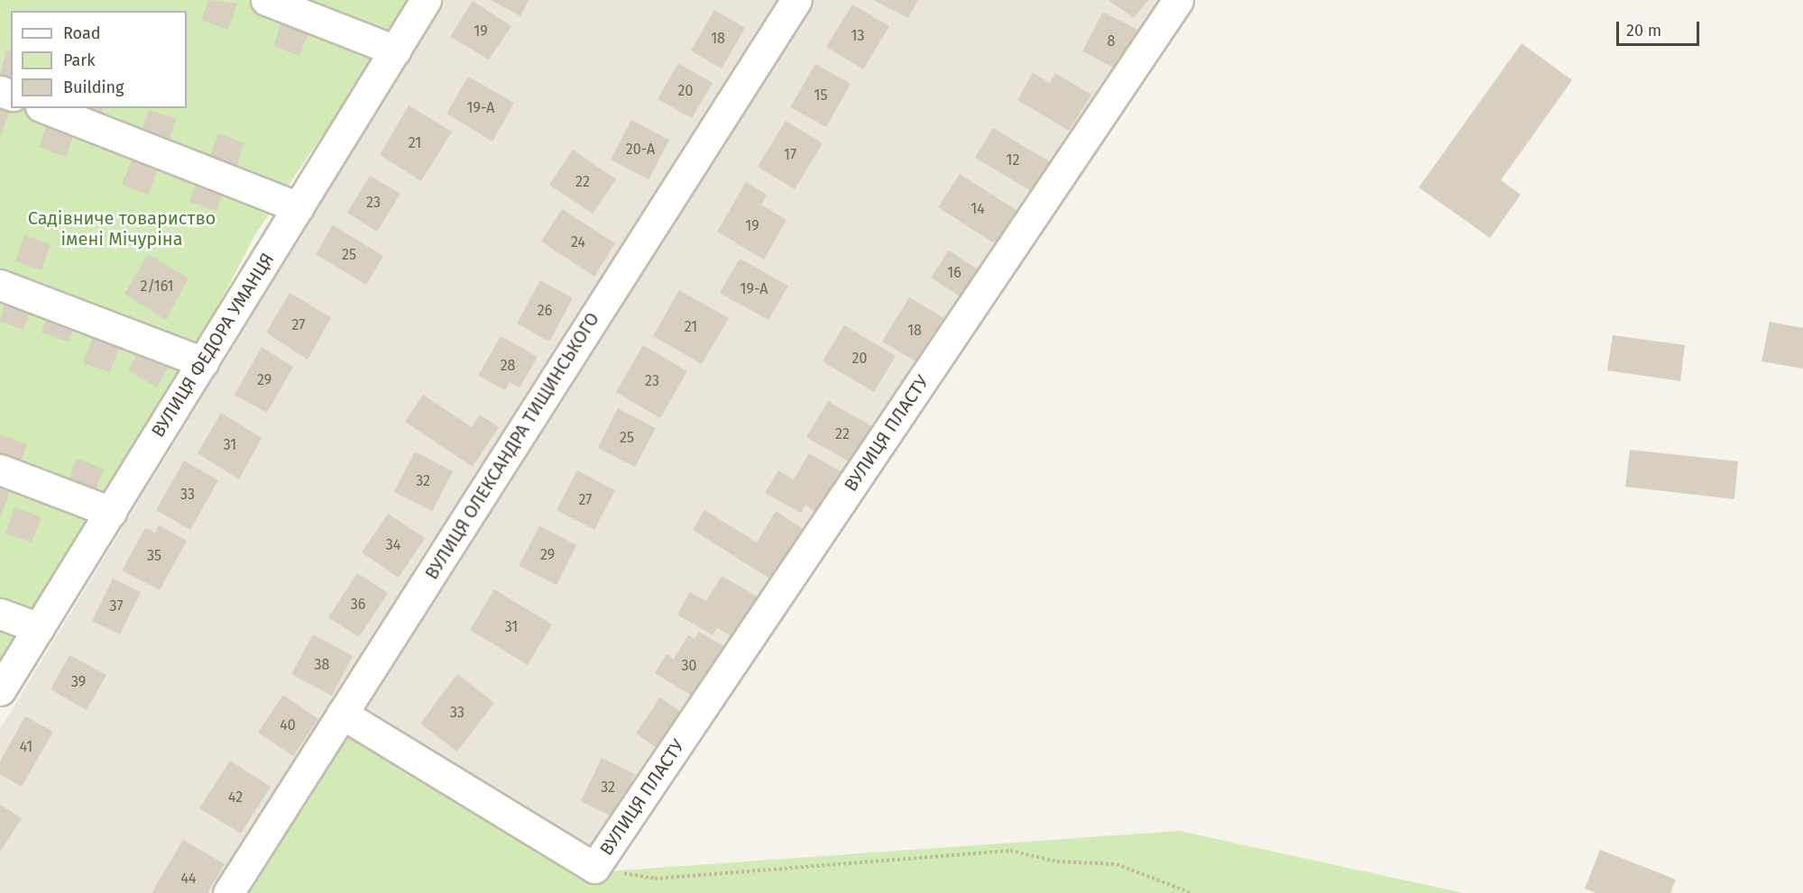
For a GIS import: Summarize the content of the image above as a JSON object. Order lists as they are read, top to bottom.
{
  "streets": {
    "street": ["ВУЛИЦЯ ФЕДОРА УМАНЦЯ", "ВУЛИЦЯ ПЛАСТУ", "ВУЛИЦЯ ОЛЕКСАНДРА ТИЩИНСЬКОГО"]
  },
  "parks": ["Садівниче товариство імені Мічуріна"],
  "house_numbers": [
    "19",
    "13",
    "18",
    "8",
    "20",
    "15",
    "19-А",
    "21",
    "20-А",
    "17",
    "12",
    "22",
    "23",
    "14",
    "19",
    "24",
    "25",
    "16",
    "2/161",
    "19-А",
    "26",
    "27",
    "21",
    "18",
    "20",
    "28",
    "29",
    "23",
    "22",
    "25",
    "31",
    "32",
    "33",
    "27",
    "34",
    "29",
    "35",
    "36",
    "37",
    "31",
    "38",
    "30",
    "39",
    "33",
    "40",
    "41",
    "32",
    "42",
    "44"
  ],
  "legend": ["Road", "Park", "Building"],
  "scale_bar": "20 m"
}
